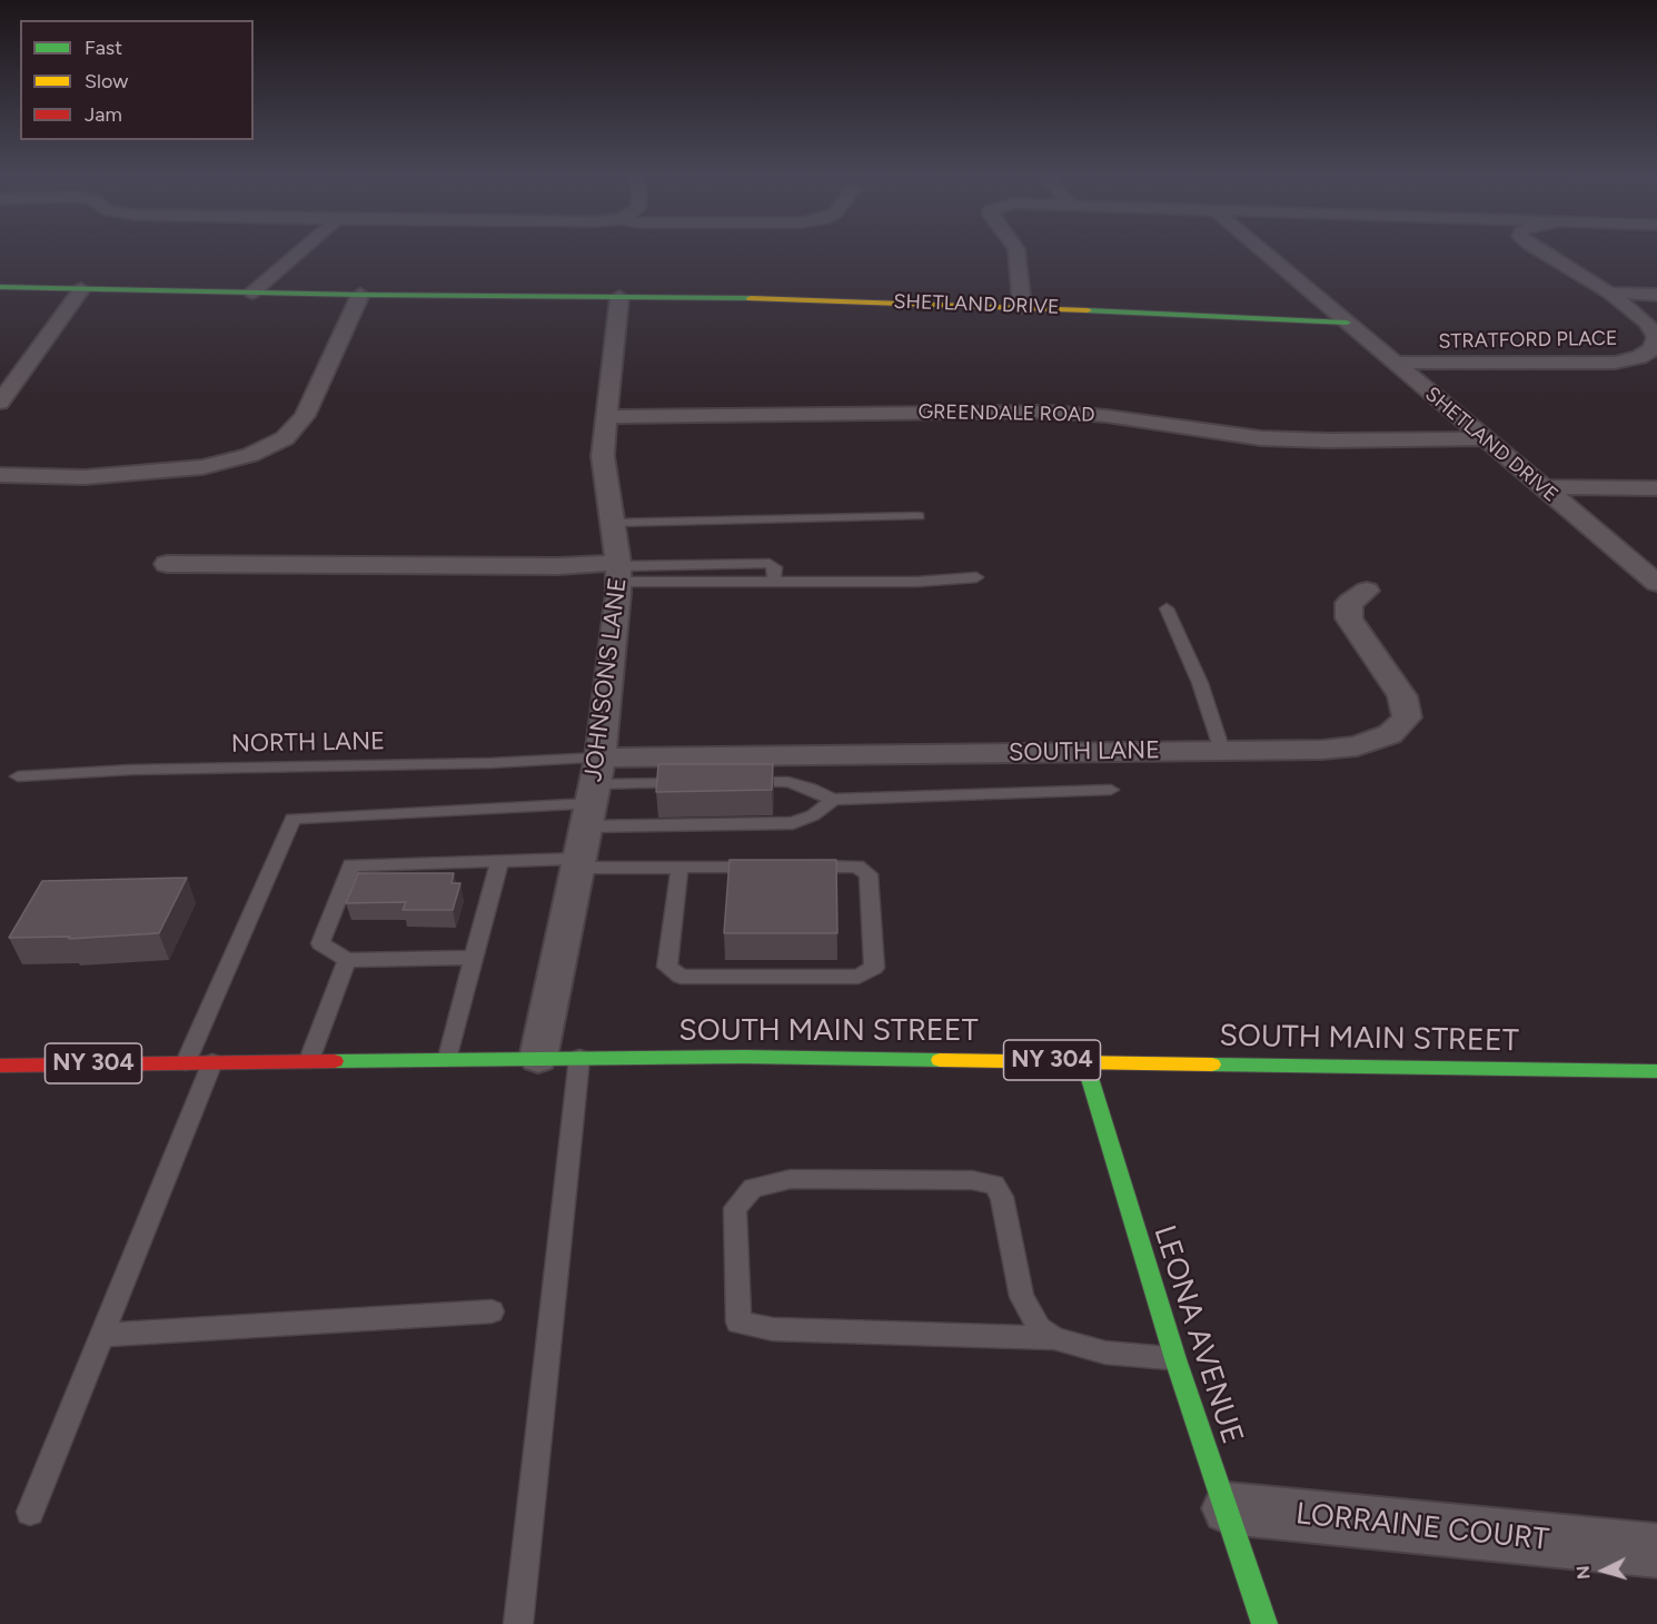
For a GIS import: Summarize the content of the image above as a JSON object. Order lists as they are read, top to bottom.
{
  "streets": {
    "street": [
      "SHETLAND DRIVE",
      "STRATFORD PLACE",
      "GREENDALE ROAD",
      "JOHNSONS LANE",
      "SOUTH LANE",
      "SOUTH MAIN STREET",
      "NY 304",
      "LEONA AVENUE",
      "LORRAINE COURT"
    ],
    "lane": ["NORTH LANE"]
  },
  "crossings": [
    ["SHETLAND DRIVE", "STRATFORD PLACE"],
    ["SHETLAND DRIVE", "GREENDALE ROAD"],
    ["SHETLAND DRIVE", "JOHNSONS LANE"],
    ["GREENDALE ROAD", "JOHNSONS LANE"],
    ["JOHNSONS LANE", "NORTH LANE"],
    ["JOHNSONS LANE", "SOUTH LANE"],
    ["JOHNSONS LANE", "SOUTH MAIN STREET"],
    ["NORTH LANE", "SOUTH LANE"],
    ["SOUTH MAIN STREET", "LEONA AVENUE"],
    ["LEONA AVENUE", "LORRAINE COURT"]
  ],
  "legend": ["Fast", "Slow", "Jam"],
  "north": "left"
}
